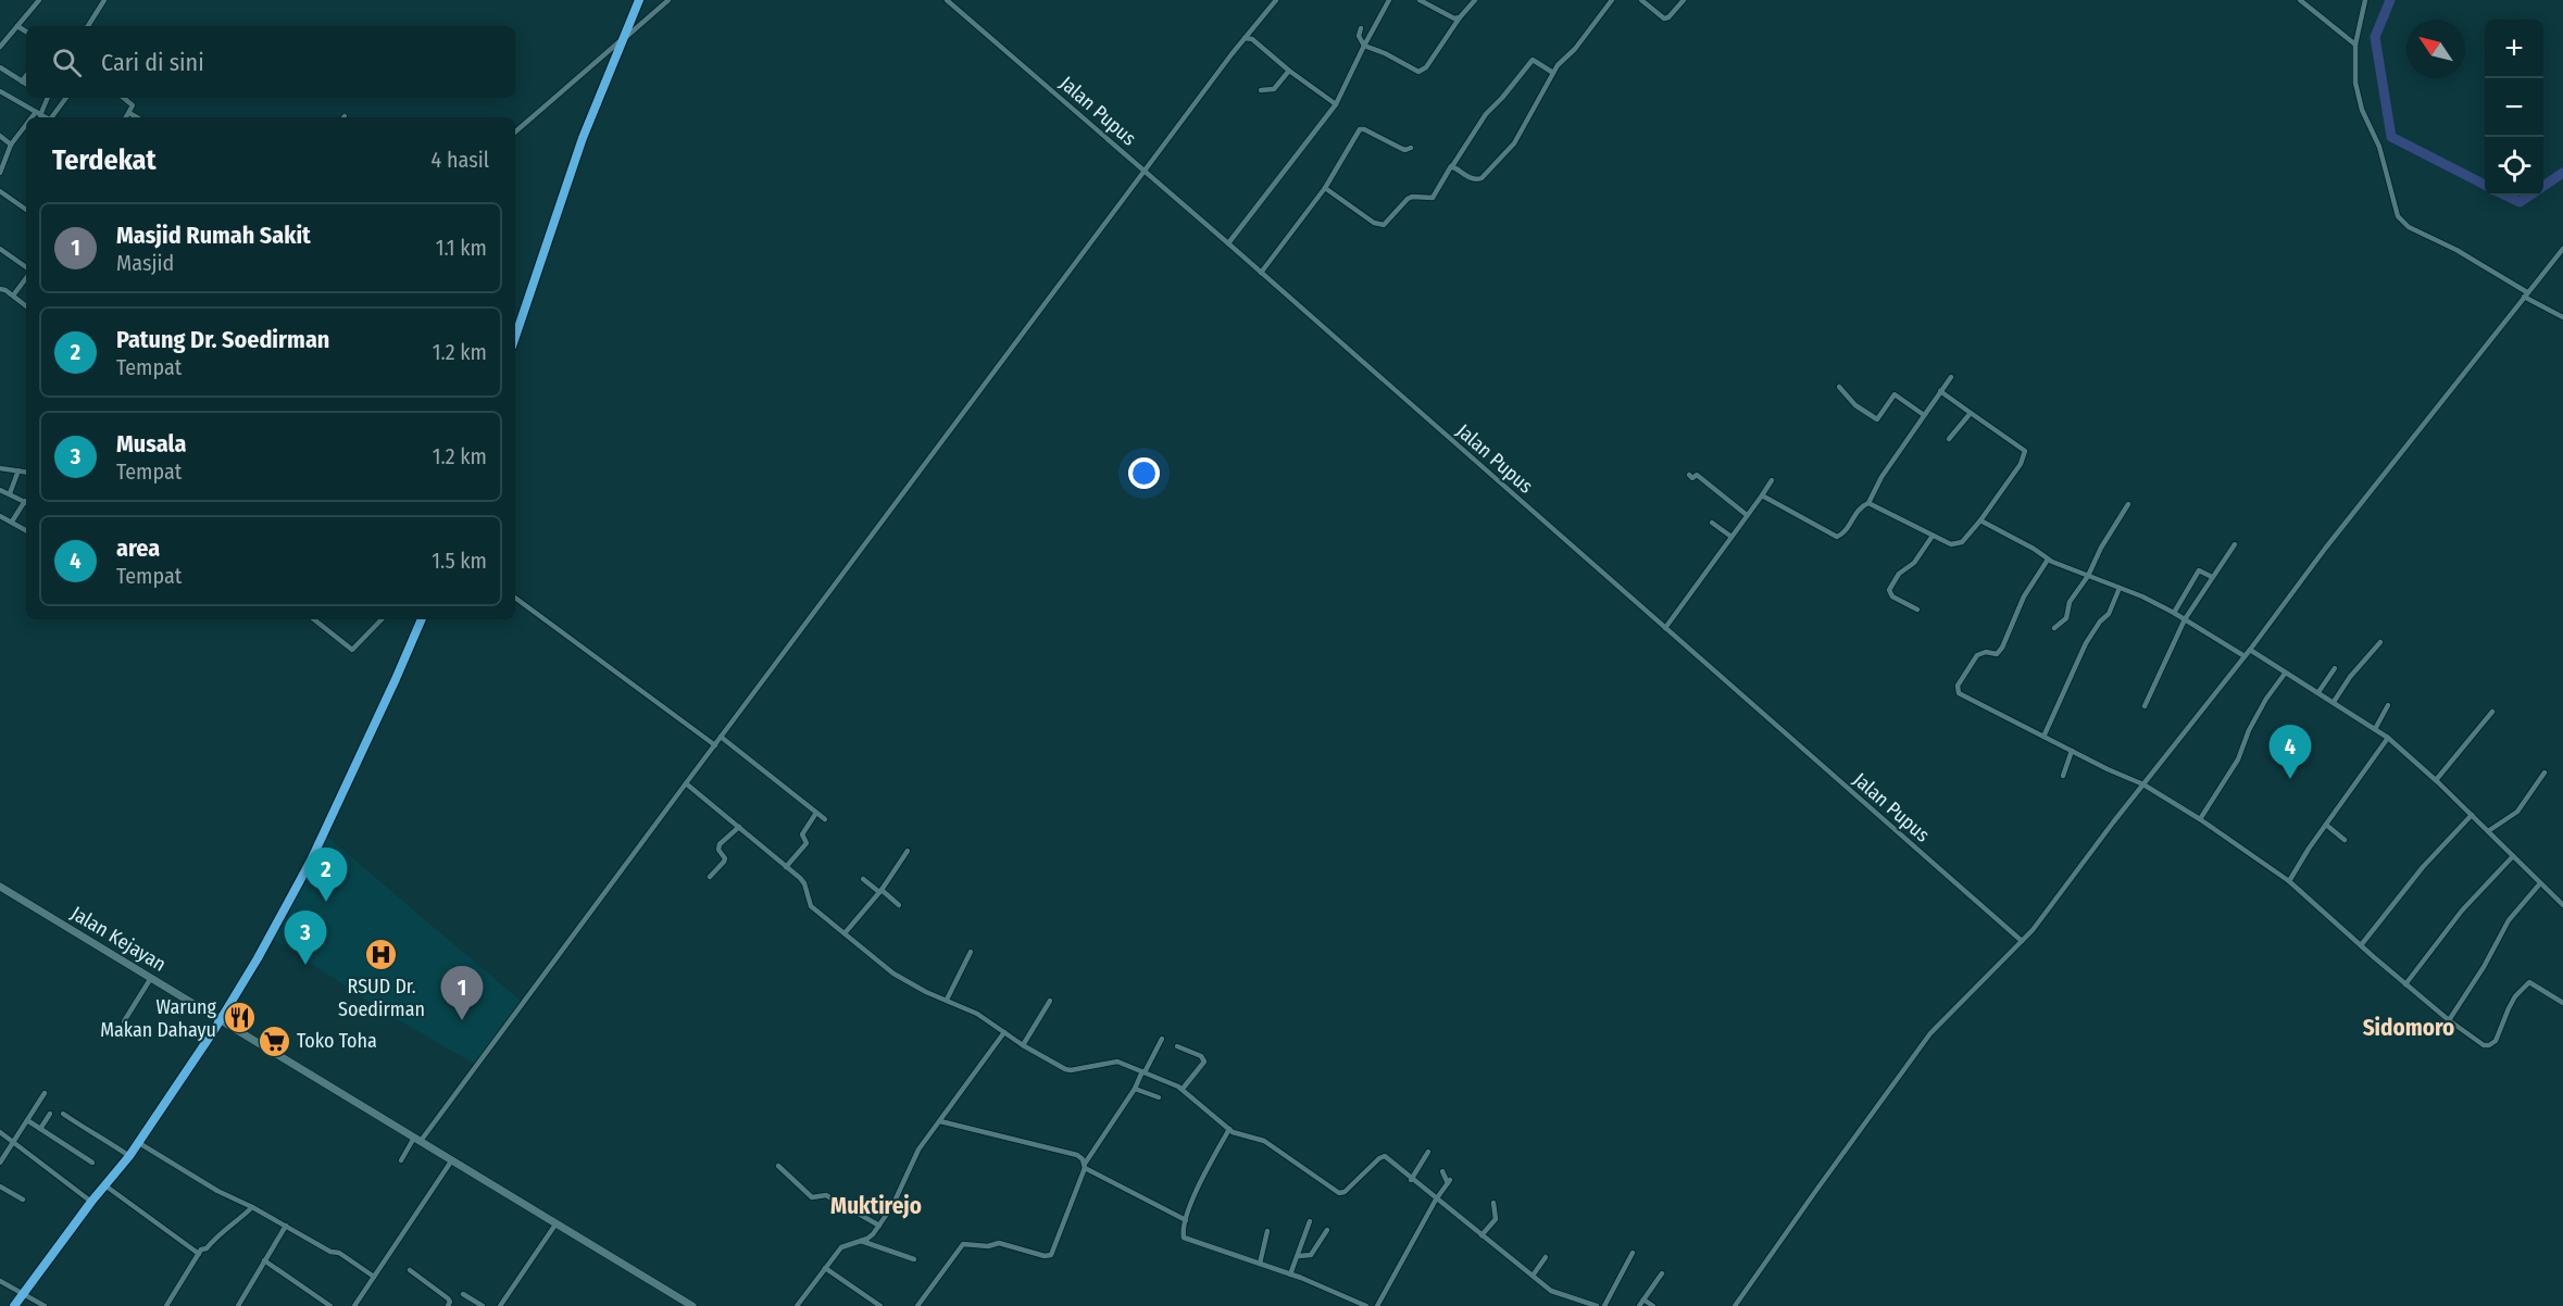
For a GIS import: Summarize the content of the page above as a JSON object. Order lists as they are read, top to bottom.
{
  "streets": {
    "main road": ["Jalan Kejayan"],
    "street": ["Jalan Pupus"]
  },
  "districts": ["Sidomoro", "Muktirejo"],
  "places": {
    "hospital": ["RSUD Dr. Soedirman"],
    "restaurant": ["Warung Makan Dahayu"],
    "supermarket": ["Toko Toha"]
  },
  "north": "top left",
  "page": {
    "map_buttons": ["+", "−"],
    "search": "Cari di sini",
    "heading": ["Terdekat", "4 hasil"],
    "list": [
      {
        "mark": "1",
        "name": "Masjid Rumah Sakit",
        "note": "Masjid",
        "value": "1.1 km"
      },
      {
        "mark": "2",
        "name": "Patung Dr. Soedirman",
        "note": "Tempat",
        "value": "1.2 km"
      },
      {
        "mark": "3",
        "name": "Musala",
        "note": "Tempat",
        "value": "1.2 km"
      },
      {
        "mark": "4",
        "name": "area",
        "note": "Tempat",
        "value": "1.5 km"
      }
    ],
    "pins": [
      "4",
      "2",
      "3",
      "1"
    ]
  }
}
